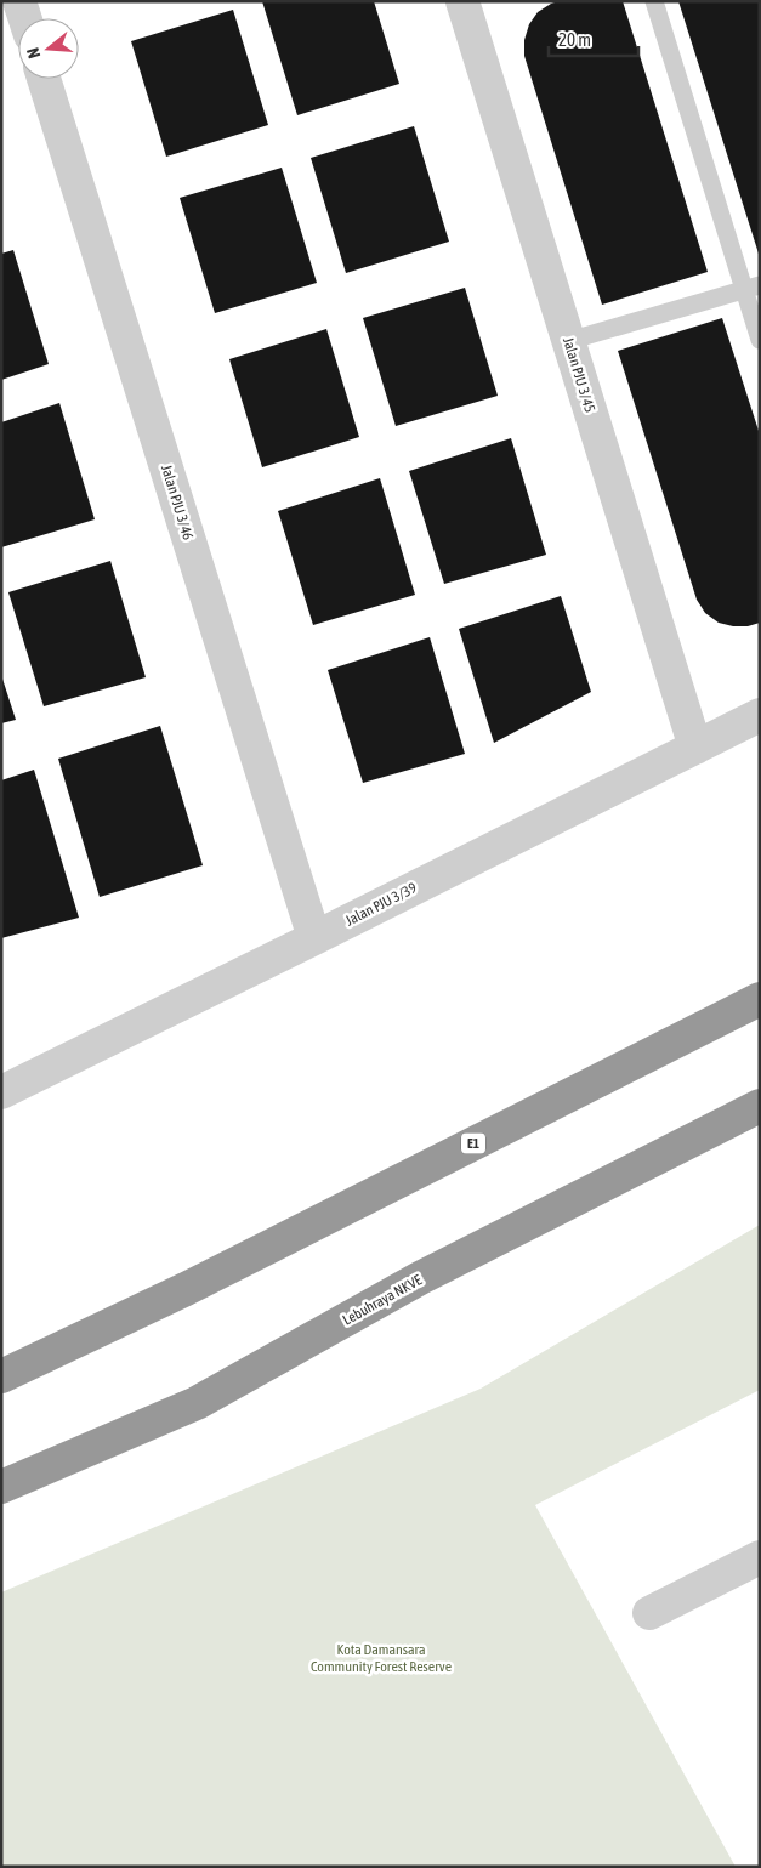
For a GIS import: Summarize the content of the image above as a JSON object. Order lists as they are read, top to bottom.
{
  "streets": {
    "highway": ["E1", "Lebuhraya NKVE"],
    "street": ["Jalan PJU 3/45", "Jalan PJU 3/46", "Jalan PJU 3/39"]
  },
  "crossings": [
    ["Jalan PJU 3/45", "Jalan PJU 3/39"],
    ["Jalan PJU 3/46", "Jalan PJU 3/39"]
  ],
  "parks": ["Kota Damansara Community Forest Reserve"],
  "scale_bar": "20 m",
  "north": "left"
}
